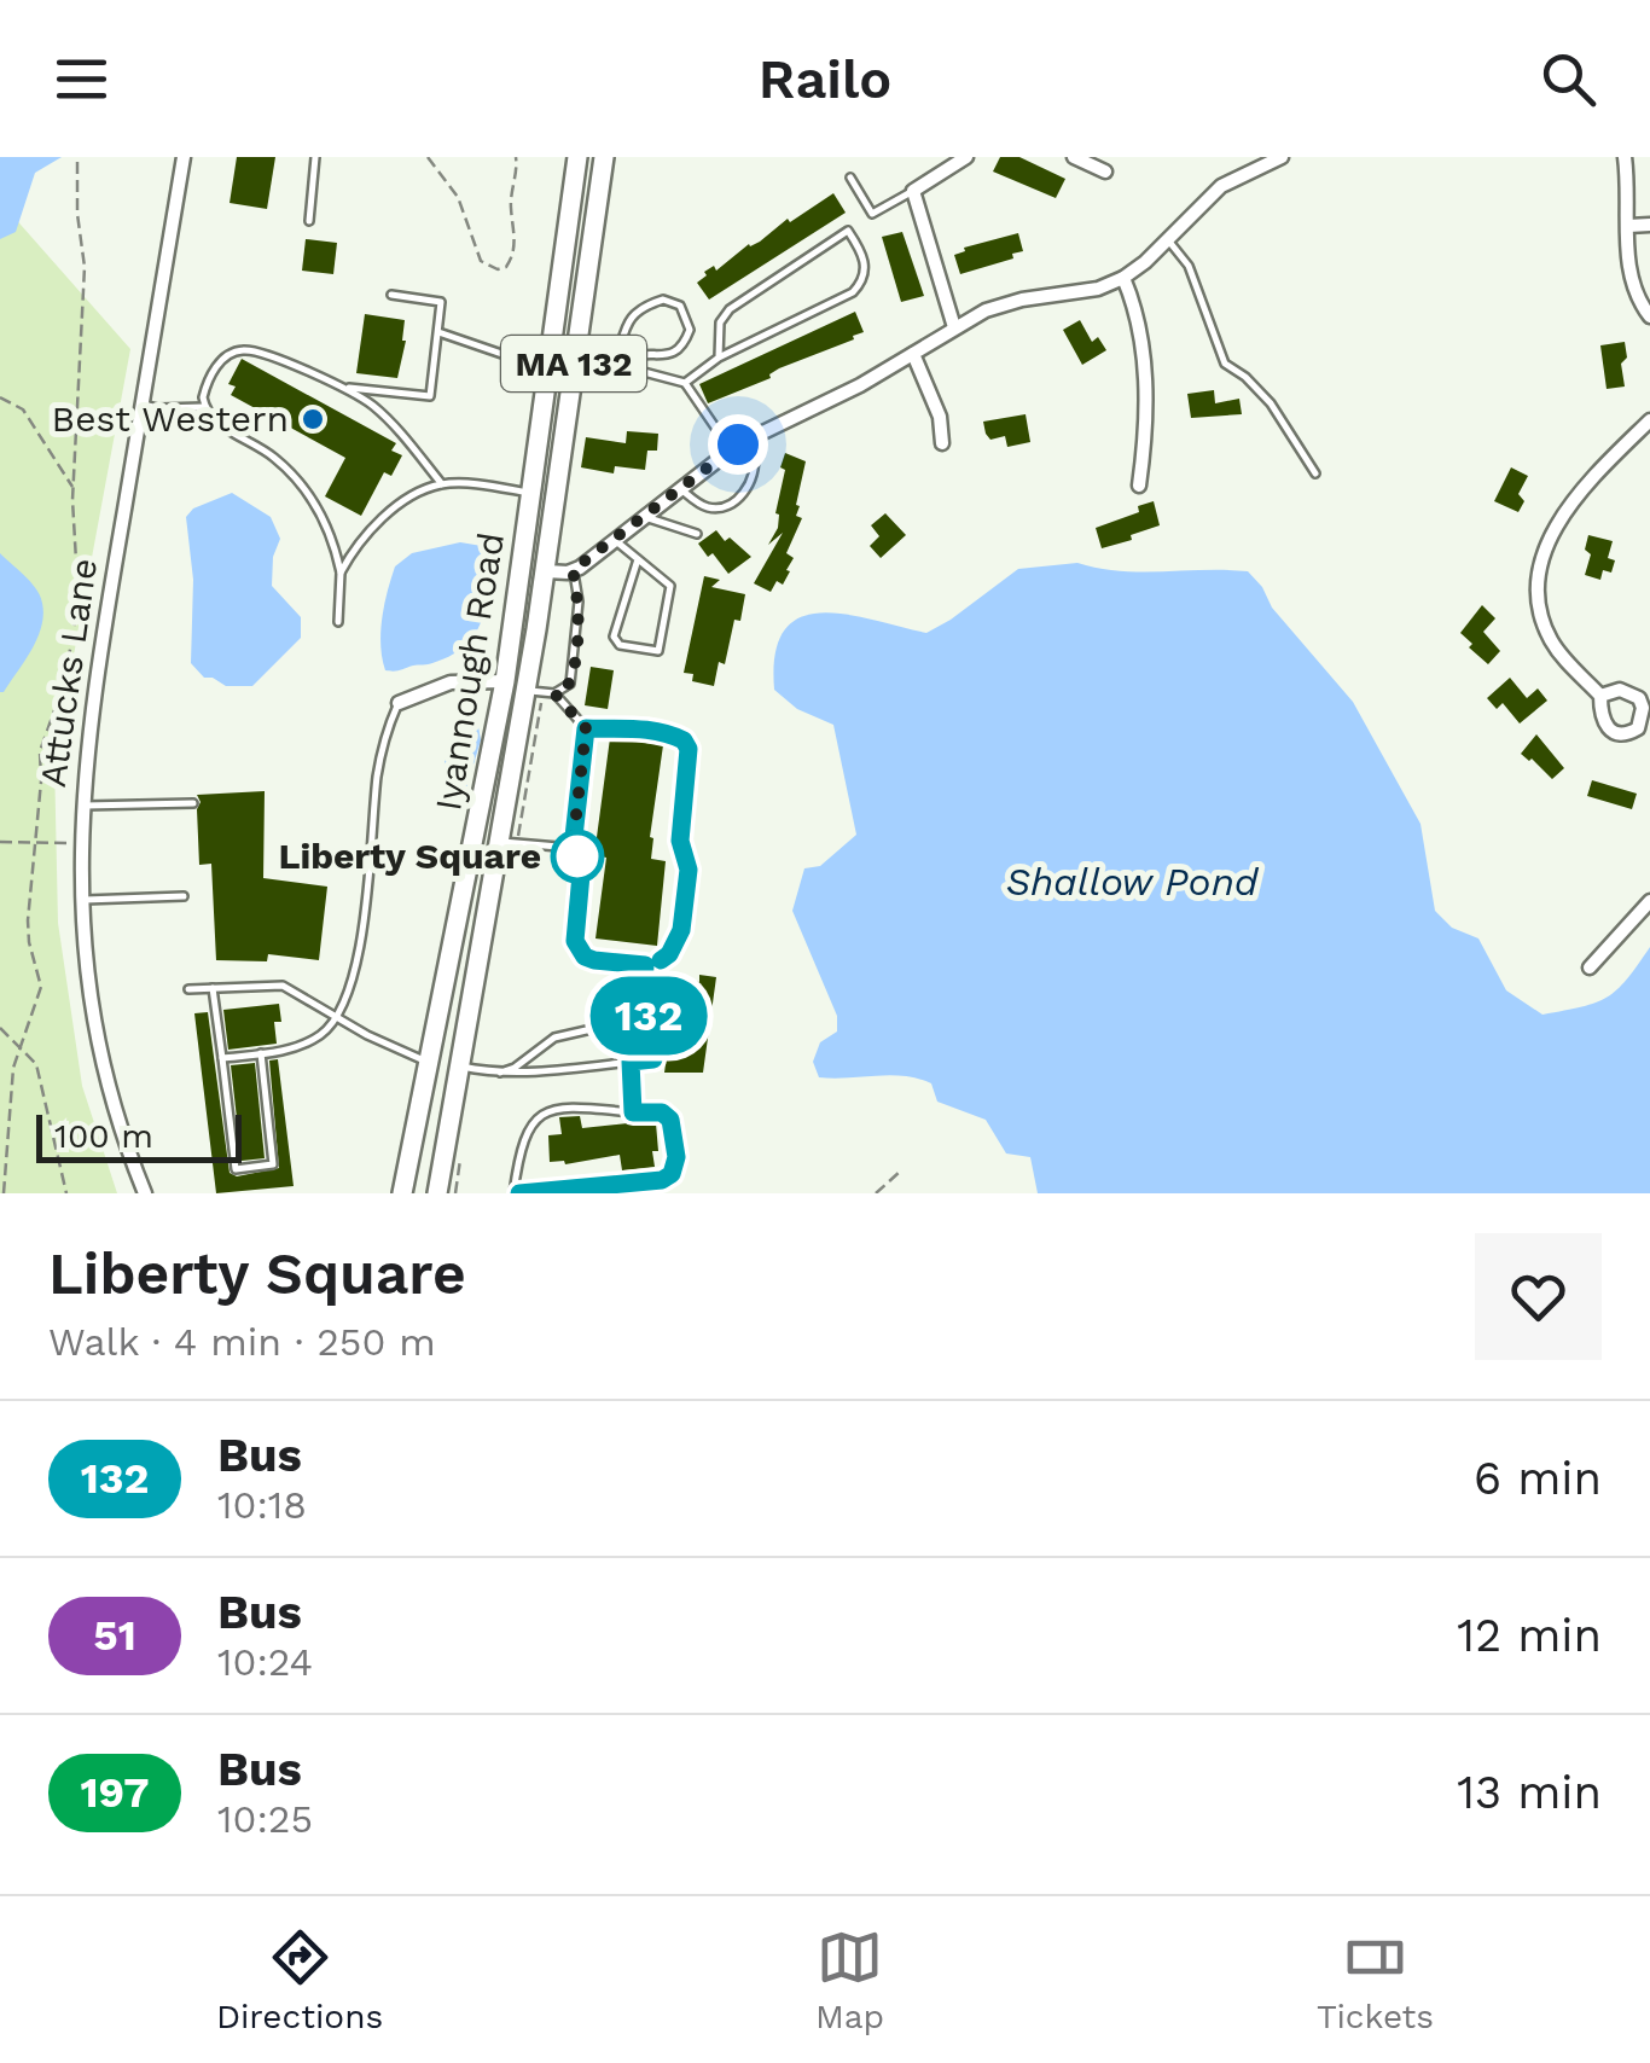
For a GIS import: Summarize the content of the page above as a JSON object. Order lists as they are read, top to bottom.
{
  "streets": {
    "main road": ["MA 132", "Iyannough Road"],
    "street": ["Attucks Lane"]
  },
  "water": ["Shallow Pond"],
  "places": ["Best Western", "Liberty Square"],
  "lines": ["bus line 132"],
  "scale_bar": "100 m",
  "page": {
    "header": "Railo",
    "on_map": "132",
    "scale": "100 m",
    "heading": ["Liberty Square", "Walk · 4 min · 250 m"],
    "list": [
      {
        "mark": "132",
        "name": "Bus",
        "note": "10:18",
        "value": "6 min"
      },
      {
        "mark": "51",
        "name": "Bus",
        "note": "10:24",
        "value": "12 min"
      },
      {
        "mark": "197",
        "name": "Bus",
        "note": "10:25",
        "value": "13 min"
      }
    ],
    "tabs": ["Directions", "Map", "Tickets"]
  }
}
